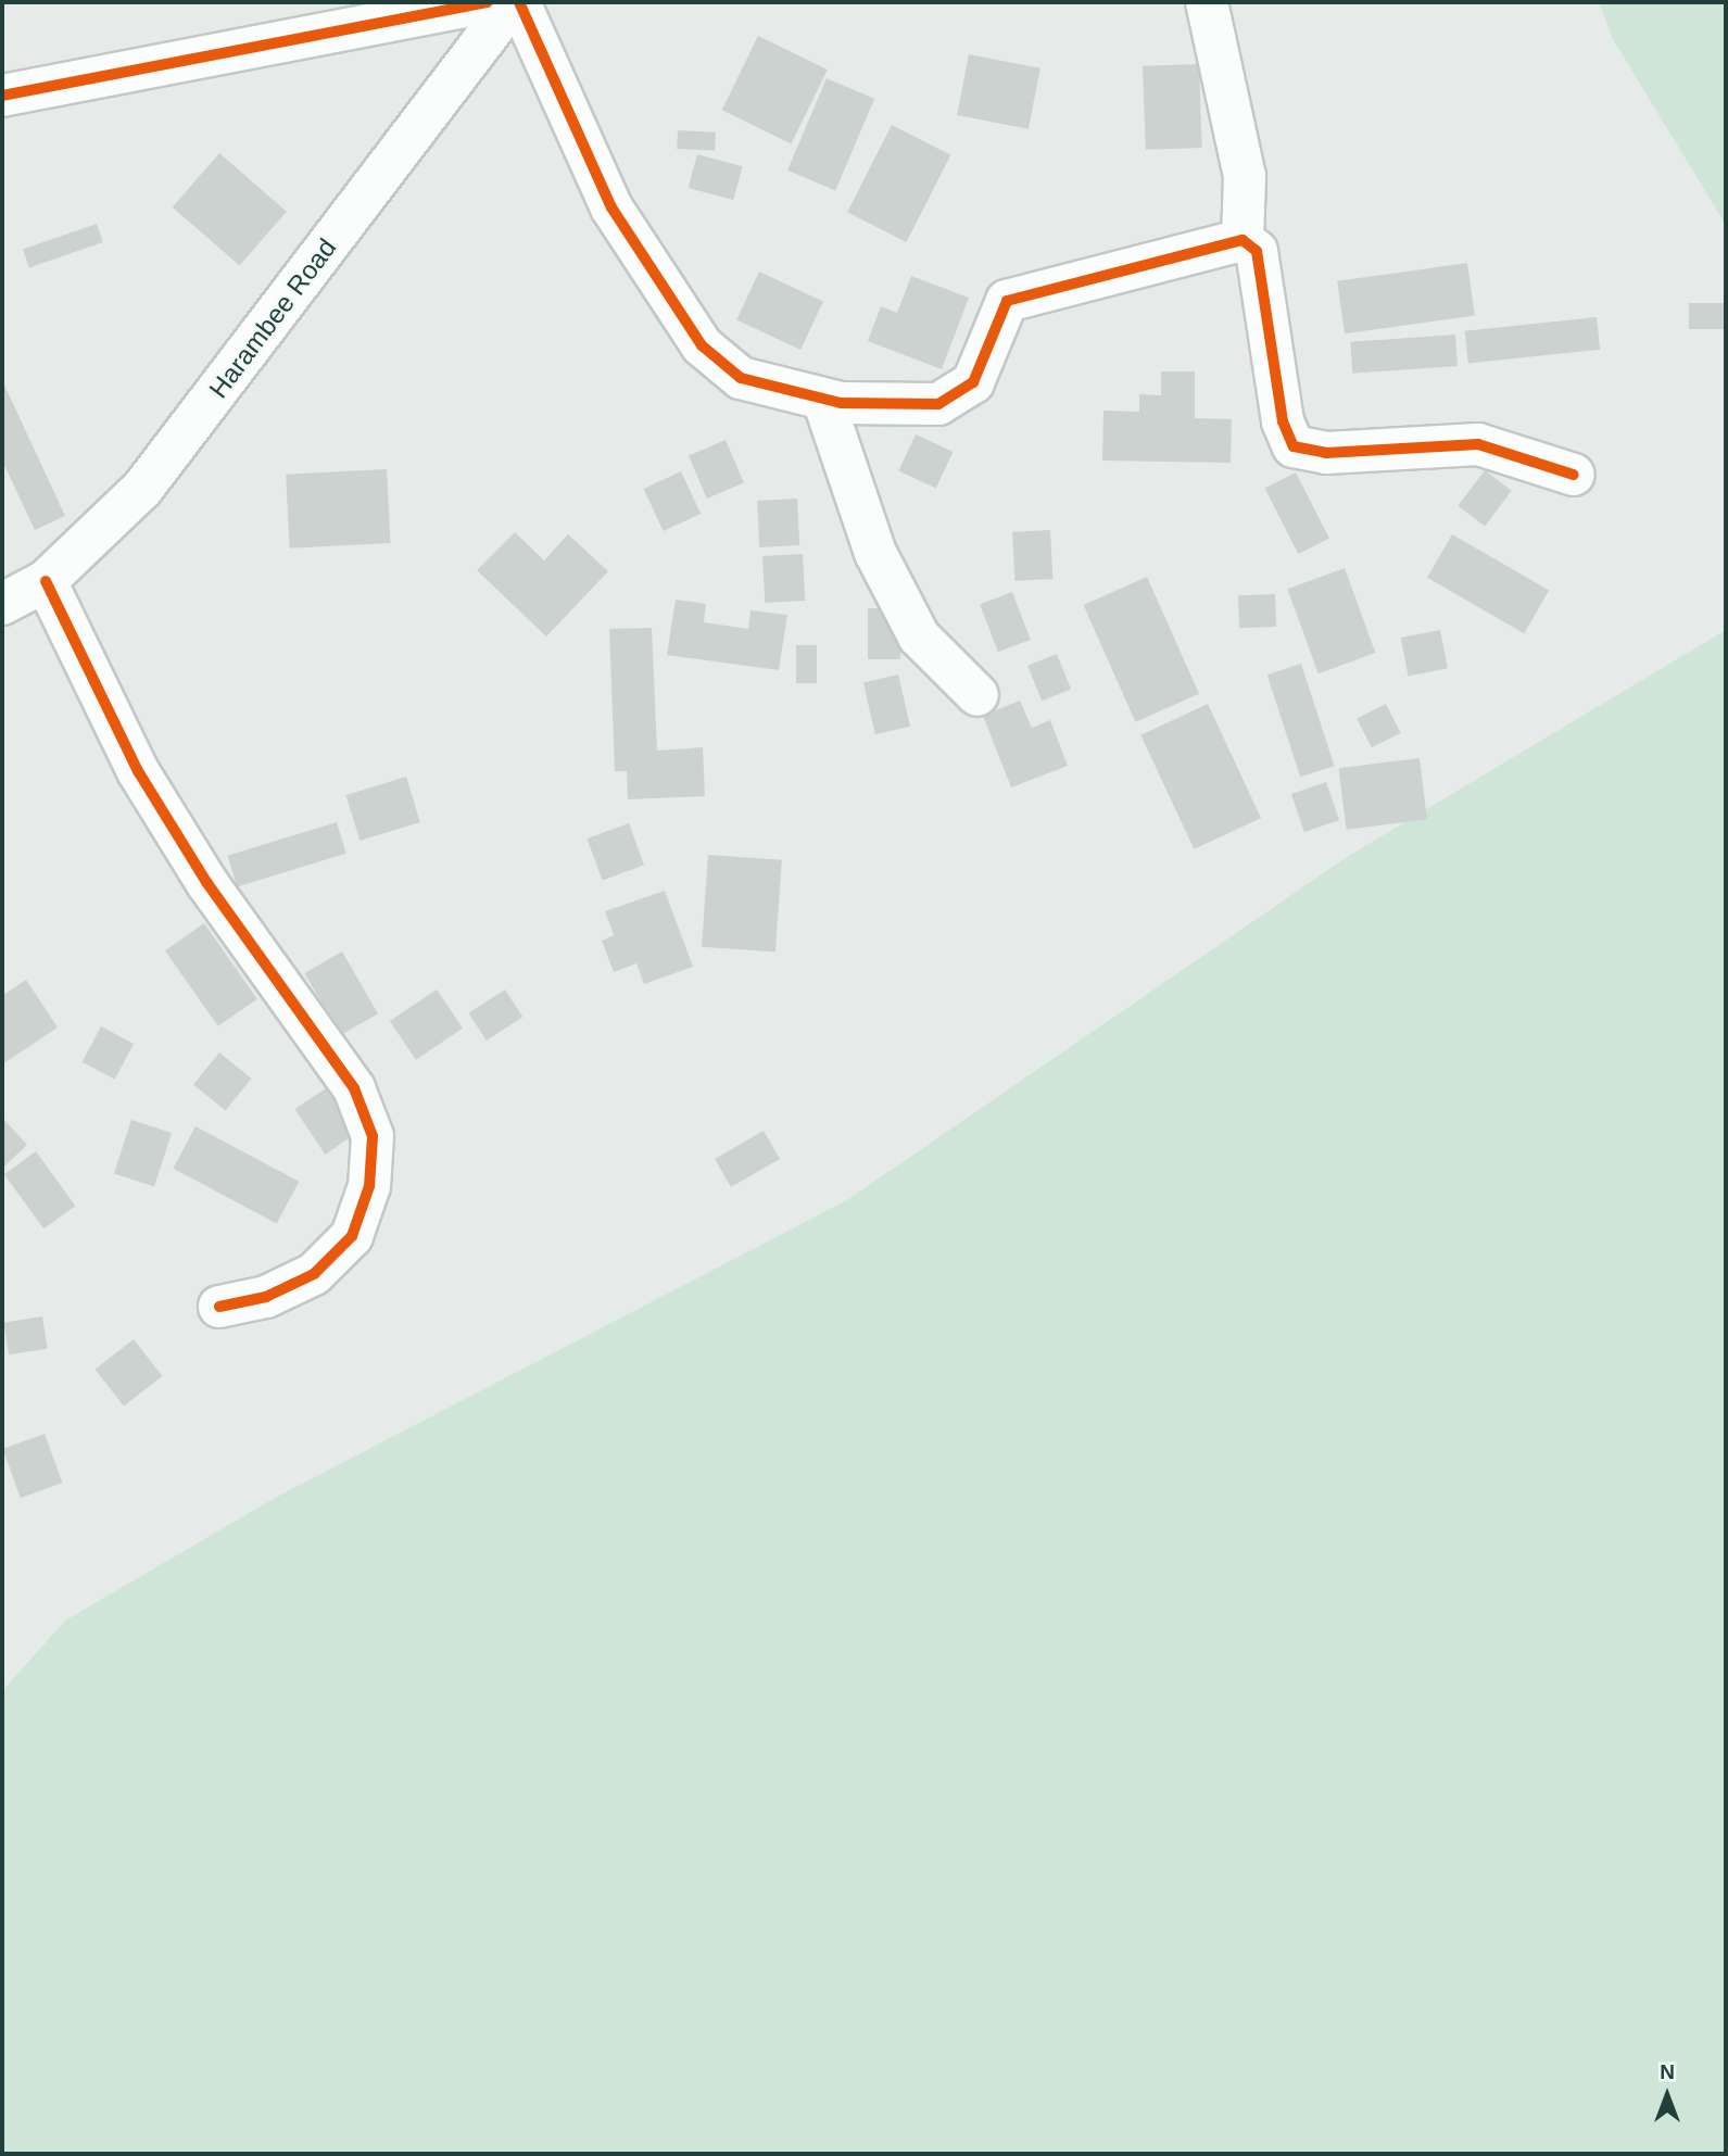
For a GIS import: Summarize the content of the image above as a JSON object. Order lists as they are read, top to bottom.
{
  "streets": {
    "street": ["Harambee Road"]
  },
  "north": "top"
}
